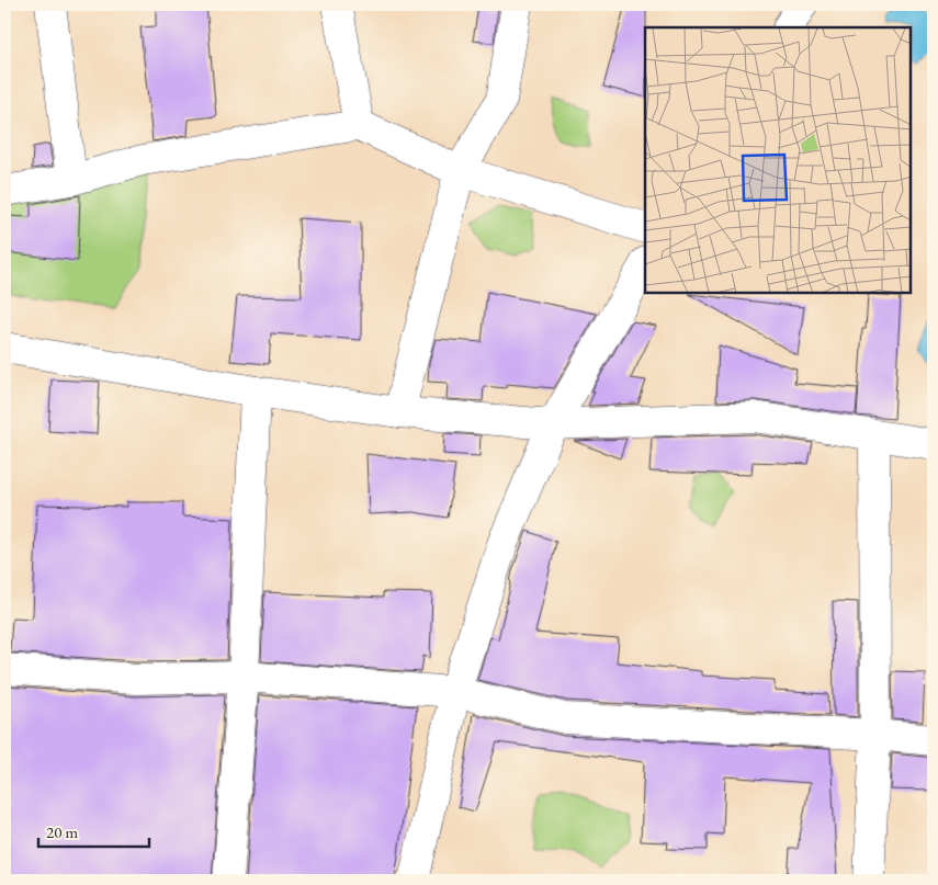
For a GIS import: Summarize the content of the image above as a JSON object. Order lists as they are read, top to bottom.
{
  "scale_bar": "20 m"
}
